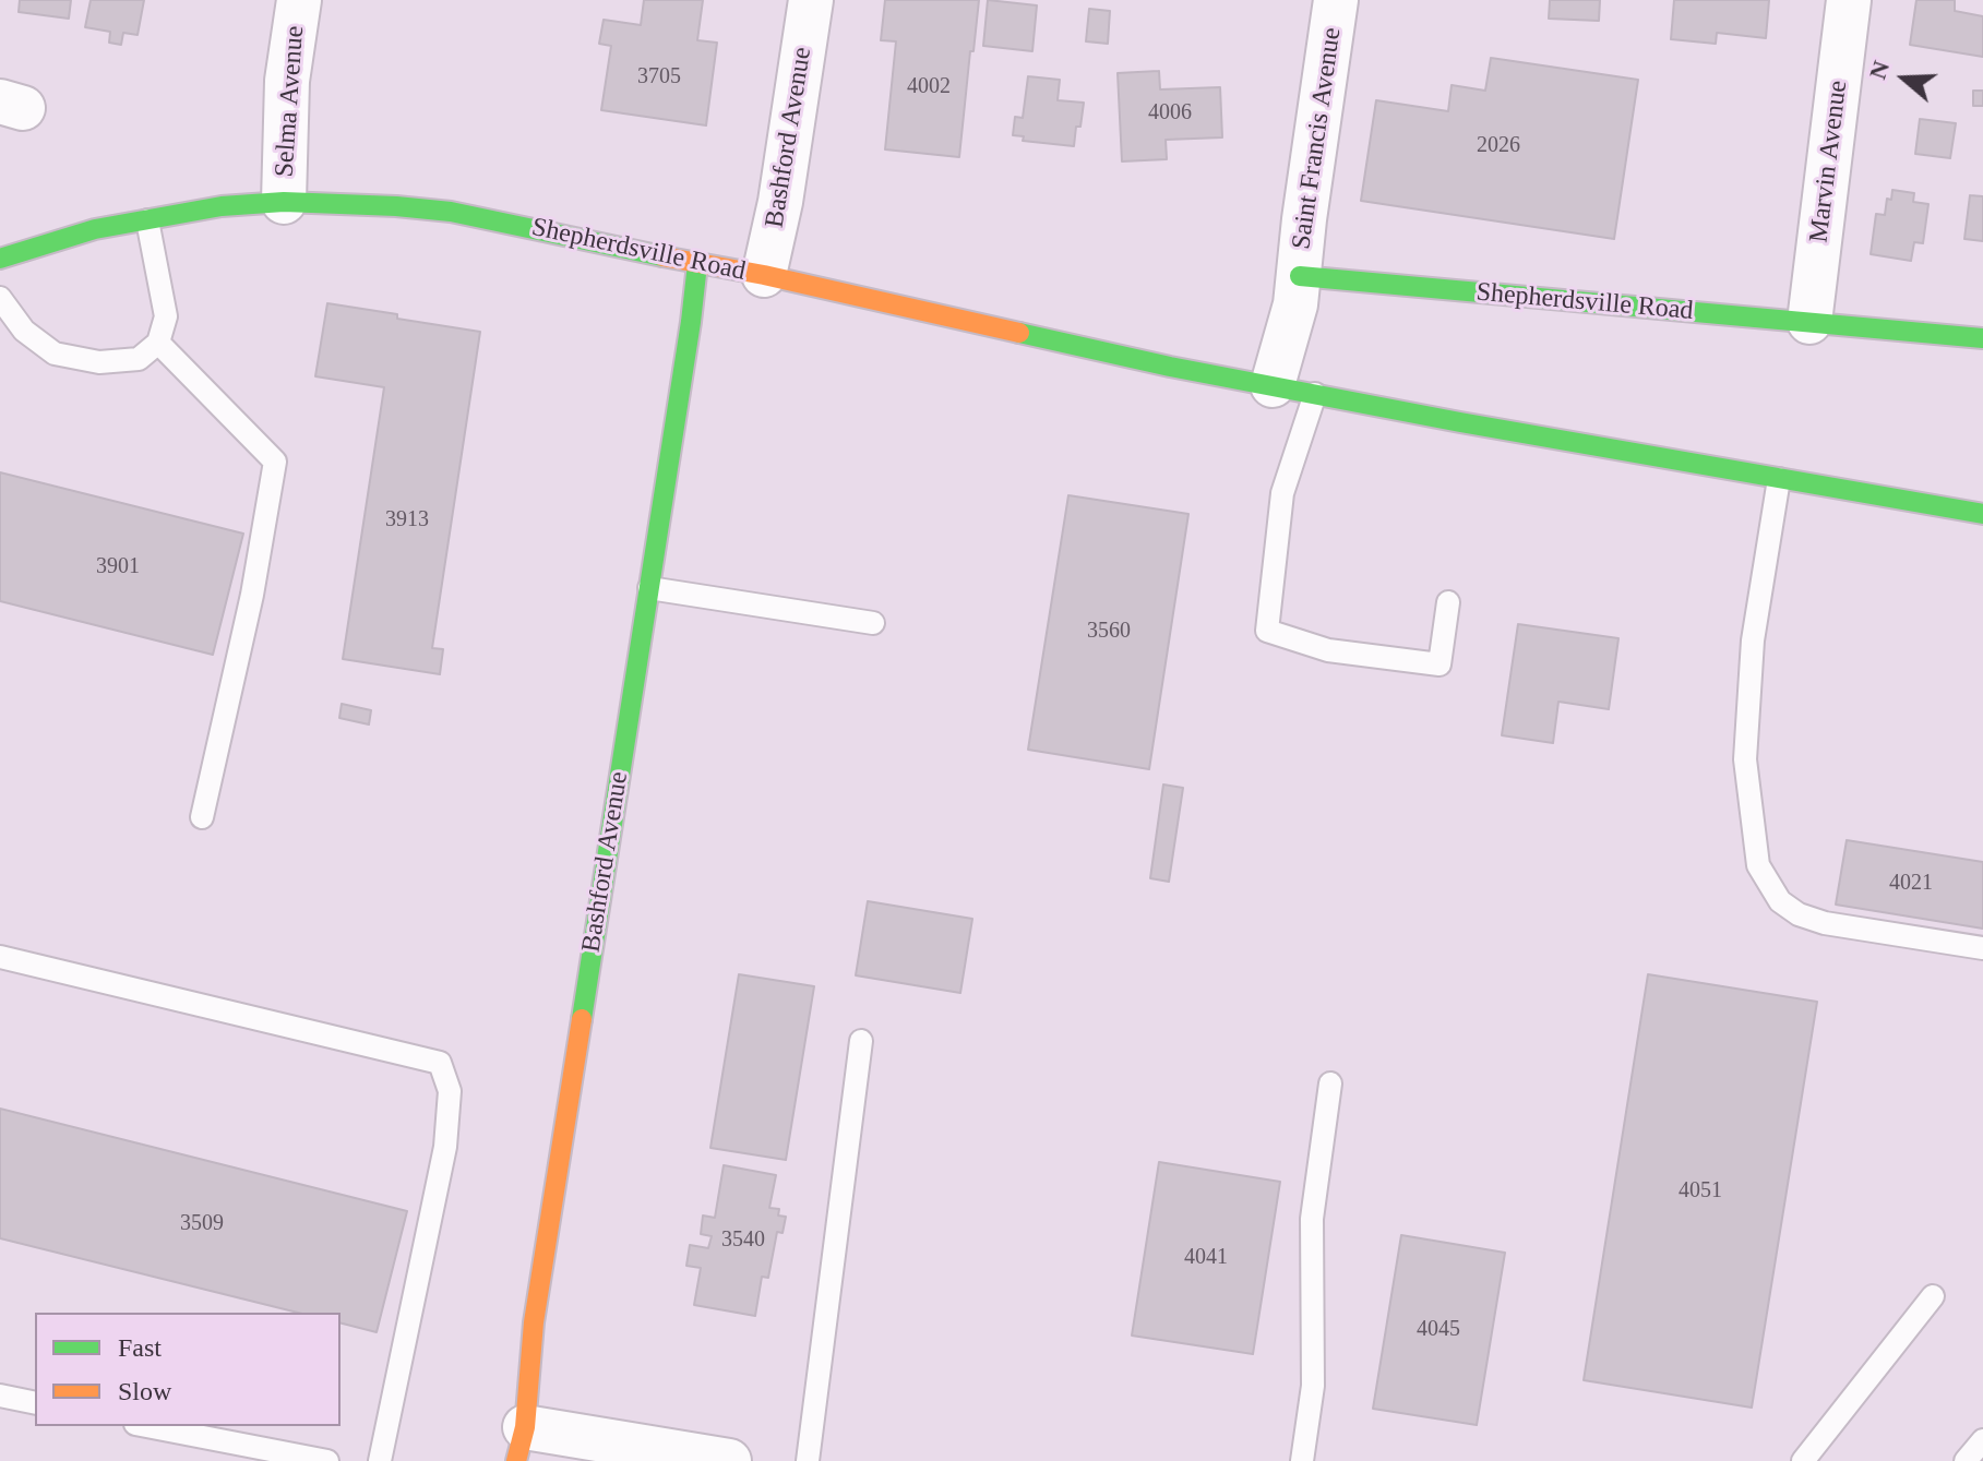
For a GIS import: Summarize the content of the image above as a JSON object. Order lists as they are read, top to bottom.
{
  "streets": {
    "main road": ["Bashford Avenue", "Shepherdsville Road"],
    "street": ["Selma Avenue", "Saint Francis Avenue", "Marvin Avenue"]
  },
  "crossings": [
    ["Selma Avenue", "Shepherdsville Road"],
    ["Bashford Avenue", "Shepherdsville Road"],
    ["Saint Francis Avenue", "Shepherdsville Road"],
    ["Marvin Avenue", "Shepherdsville Road"]
  ],
  "house_numbers": [
    "3705",
    "4002",
    "4006",
    "2026",
    "3913",
    "3901",
    "3560",
    "4021",
    "4051",
    "3509",
    "3540",
    "4041",
    "4045"
  ],
  "legend": ["Fast", "Slow"],
  "north": "left"
}
